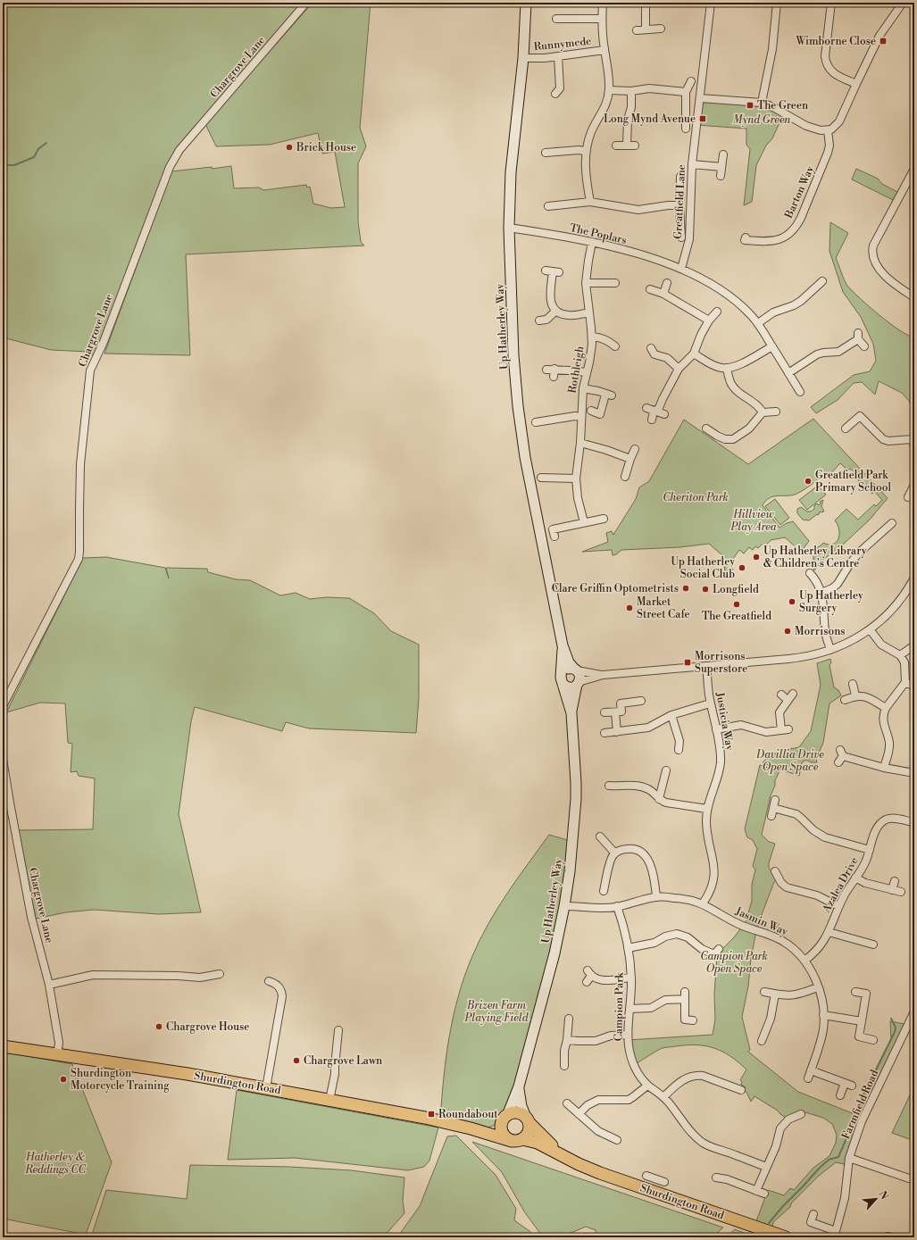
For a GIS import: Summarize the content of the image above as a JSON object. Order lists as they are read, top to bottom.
{
  "streets": {
    "main road": ["Shurdington Road"],
    "street": [
      "Runnymede",
      "Chargrove Lane",
      "Barton Way",
      "Greatfield Lane",
      "The Poplars",
      "Up Hatherley Way",
      "Rothleigh",
      "Justicia Way",
      "Azalea Drive",
      "Jasmin Way",
      "Campion Park",
      "Farmfield Road"
    ]
  },
  "crossings": [
    ["Runnymede", "Up Hatherley Way"],
    ["Chargrove Lane", "Shurdington Road"],
    ["Greatfield Lane", "The Poplars"],
    ["The Poplars", "Up Hatherley Way"],
    ["The Poplars", "Rothleigh"],
    ["Up Hatherley Way", "Jasmin Way"],
    ["Up Hatherley Way", "Shurdington Road"],
    ["Justicia Way", "Jasmin Way"],
    ["Azalea Drive", "Jasmin Way"],
    ["Jasmin Way", "Campion Park"]
  ],
  "parks": [
    "Mynd Green",
    "Cheriton Park",
    "Hillview Play Area",
    "Davillia Drive Open Space",
    "Campion Park Open Space",
    "Brizen Farm Playing Field",
    "Hatherley & Reddings CC"
  ],
  "places": {
    "transit": [
      "Wimborne Close",
      "The Green",
      "Long Mynd Avenue",
      "Morrisons Superstore",
      "Roundabout"
    ],
    "other": [
      "Brick House",
      "Greatfield Park Primary School",
      "Up Hatherley Library & Children's Centre",
      "Up Hatherley Social Club",
      "Clare Griffin Optometrists",
      "Longfield",
      "Up Hatherley Surgery",
      "The Greatfield",
      "Market Street Cafe",
      "Morrisons",
      "Chargrove House",
      "Chargrove Lawn",
      "Shurdington Motorcycle Training"
    ]
  },
  "north": "top right"
}
